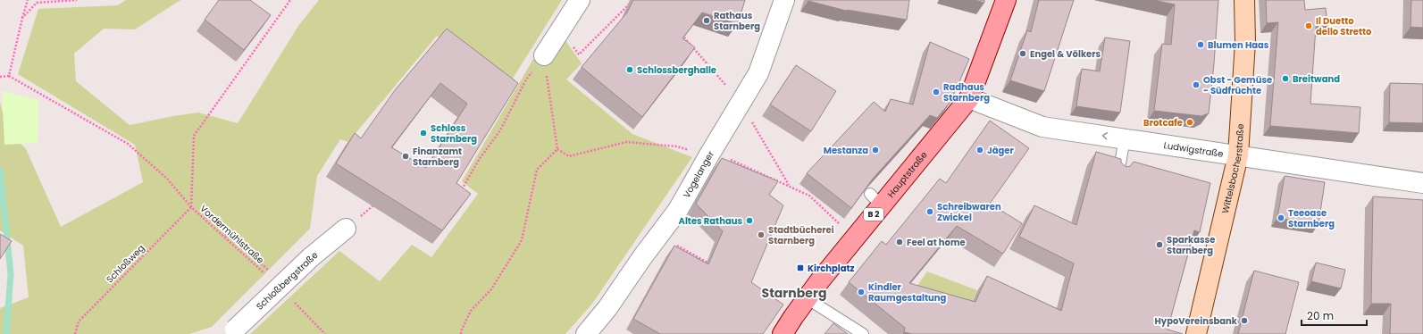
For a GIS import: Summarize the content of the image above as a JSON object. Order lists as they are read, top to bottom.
{
  "streets": {
    "main road": ["Hauptstraße", "B 2"],
    "street": [
      "Ludwigstraße",
      "Wittelsbacherstraße",
      "Vogelanger",
      "Schloßbergstraße"
    ],
    "path": ["Vordermühlstraße", "Schloßweg"]
  },
  "crossings": [
    ["Ludwigstraße", "Wittelsbacherstraße"],
    ["Ludwigstraße", "Hauptstraße"],
    ["Vordermühlstraße", "Schloßweg"]
  ],
  "districts": ["Starnberg"],
  "places": {
    "other": [
      "Rathaus Starnberg",
      "Il Duetto dello Stretto",
      "Blumen Haas",
      "Engel & Völkers",
      "Schlossberghalle",
      "Breitwand",
      "Obst - Gemüse - Südfrüchte",
      "Radhaus Starnberg",
      "Brotcafe",
      "Schloss Starnberg",
      "Mestanza",
      "Jäger",
      "Finanzamt Starnberg",
      "Schreibwaren Zwickel",
      "Teeoase Starnberg",
      "Altes Rathaus",
      "Stadtbücherei Starnberg",
      "Feel at home",
      "Sparkasse Starnberg",
      "Kindler Raumgestaltung",
      "HypoVereinsbank"
    ],
    "transit": ["Kirchplatz"]
  },
  "scale_bar": "20 m"
}
